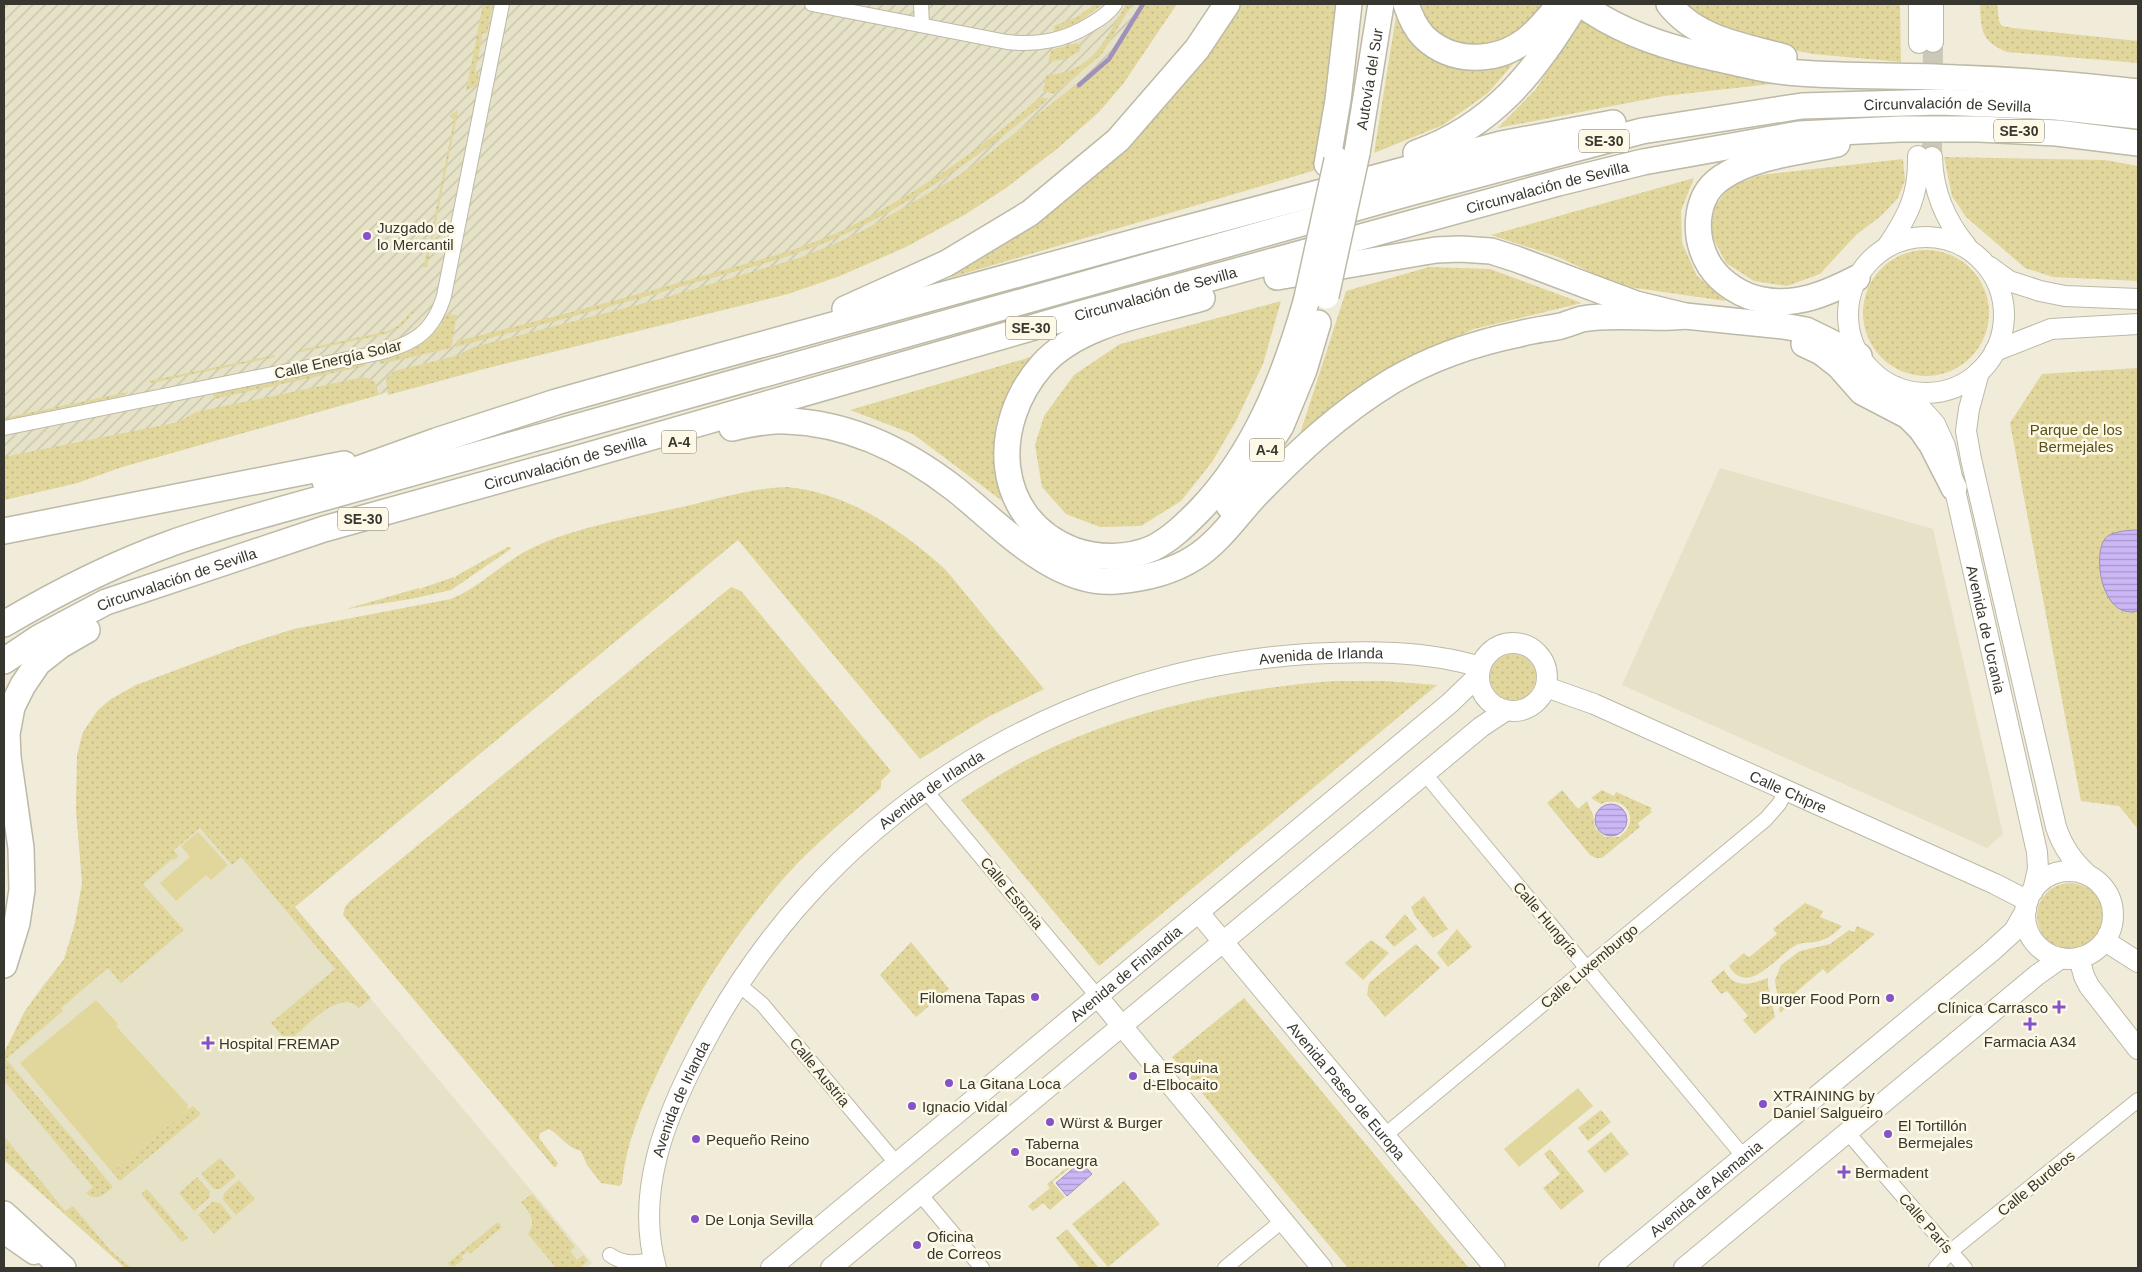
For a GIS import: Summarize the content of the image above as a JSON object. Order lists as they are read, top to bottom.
{
  "streets": {
    "highway": [
      "Autovía del Sur",
      "Circunvalación de Sevilla",
      "SE-30",
      "A-4"
    ],
    "main road": [
      "Avenida de Ucrania",
      "Avenida de Irlanda",
      "Calle Chipre",
      "Avenida de Finlandia",
      "Avenida Paseo de Europa",
      "Avenida de Alemania"
    ],
    "street": [
      "Calle Energía Solar",
      "Calle Estonia",
      "Calle Hungría",
      "Calle Luxemburgo",
      "Calle Austria",
      "Calle Burdeos",
      "Calle París"
    ]
  },
  "crossings": [
    ["Autovía del Sur", "A-4"],
    ["Circunvalación de Sevilla", "A-4"],
    ["Avenida de Ucrania", "Calle Chipre"],
    ["Avenida de Ucrania", "Avenida de Alemania"],
    ["Avenida de Irlanda", "Calle Chipre"],
    ["Avenida de Irlanda", "Calle Estonia"],
    ["Avenida de Irlanda", "Avenida de Finlandia"],
    ["Avenida de Irlanda", "Calle Austria"],
    ["Calle Chipre", "Calle Luxemburgo"],
    ["Calle Chipre", "Avenida de Finlandia"],
    ["Calle Chipre", "Avenida de Alemania"],
    ["Calle Estonia", "Avenida de Finlandia"],
    ["Calle Hungría", "Calle Luxemburgo"],
    ["Calle Hungría", "Avenida de Alemania"],
    ["Calle Luxemburgo", "Avenida Paseo de Europa"],
    ["Avenida de Finlandia", "Calle Austria"],
    ["Avenida de Finlandia", "Avenida Paseo de Europa"],
    ["Calle Burdeos", "Calle París"]
  ],
  "parks": ["Parque de los Bermejales"],
  "places": {
    "other": [
      "Juzgado de lo Mercantil",
      "Filomena Tapas",
      "Burger Food Porn",
      "La Esquina d-Elbocaito",
      "La Gitana Loca",
      "XTRAINING by Daniel Salgueiro",
      "Ignacio Vidal",
      "Würst & Burger",
      "El Tortillón Bermejales",
      "Pequeño Reino",
      "Taberna Bocanegra",
      "De Lonja Sevilla",
      "Oficina de Correos"
    ],
    "health": [
      "Clínica Carrasco",
      "Farmacia A34",
      "Hospital FREMAP",
      "Bermadent"
    ]
  }
}
